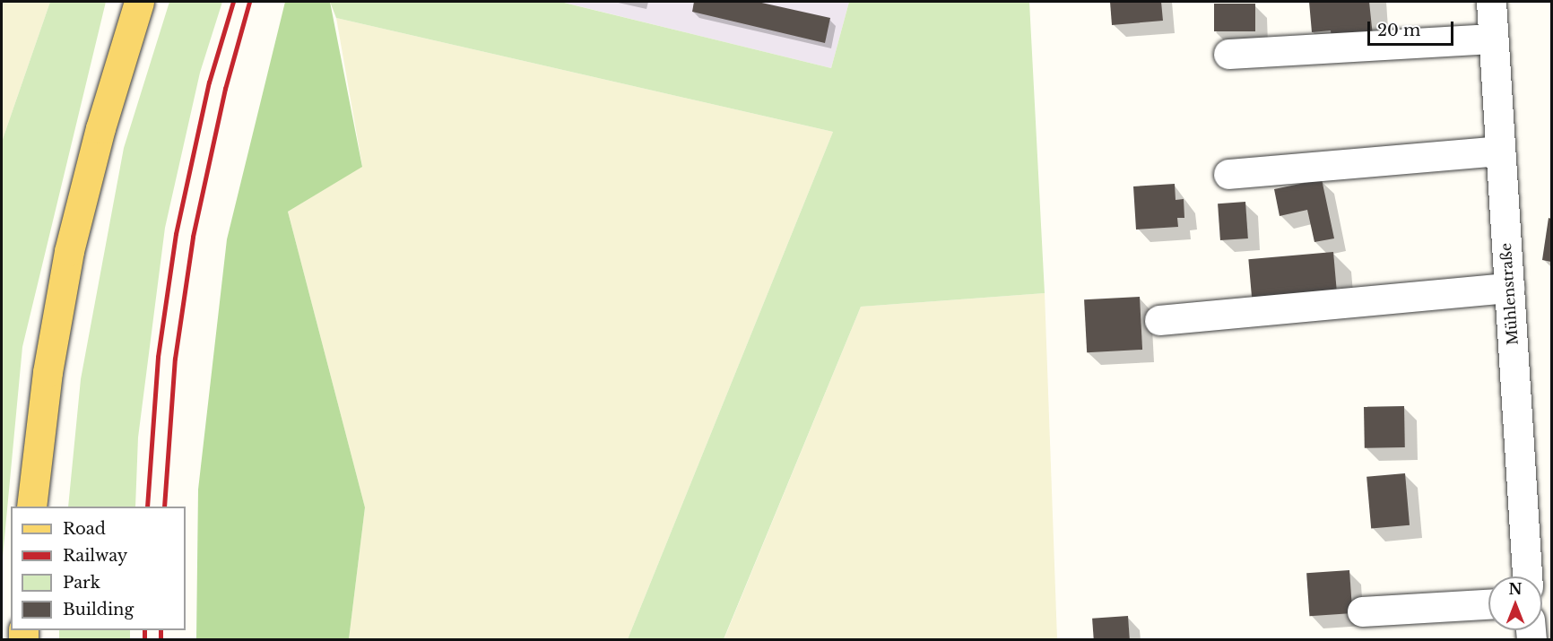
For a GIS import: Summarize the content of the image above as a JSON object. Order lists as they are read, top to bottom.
{
  "streets": {
    "street": ["Mühlenstraße"]
  },
  "legend": [
    "Road",
    "Railway",
    "Park",
    "Building"
  ],
  "scale_bar": "20 m",
  "north": "top"
}
